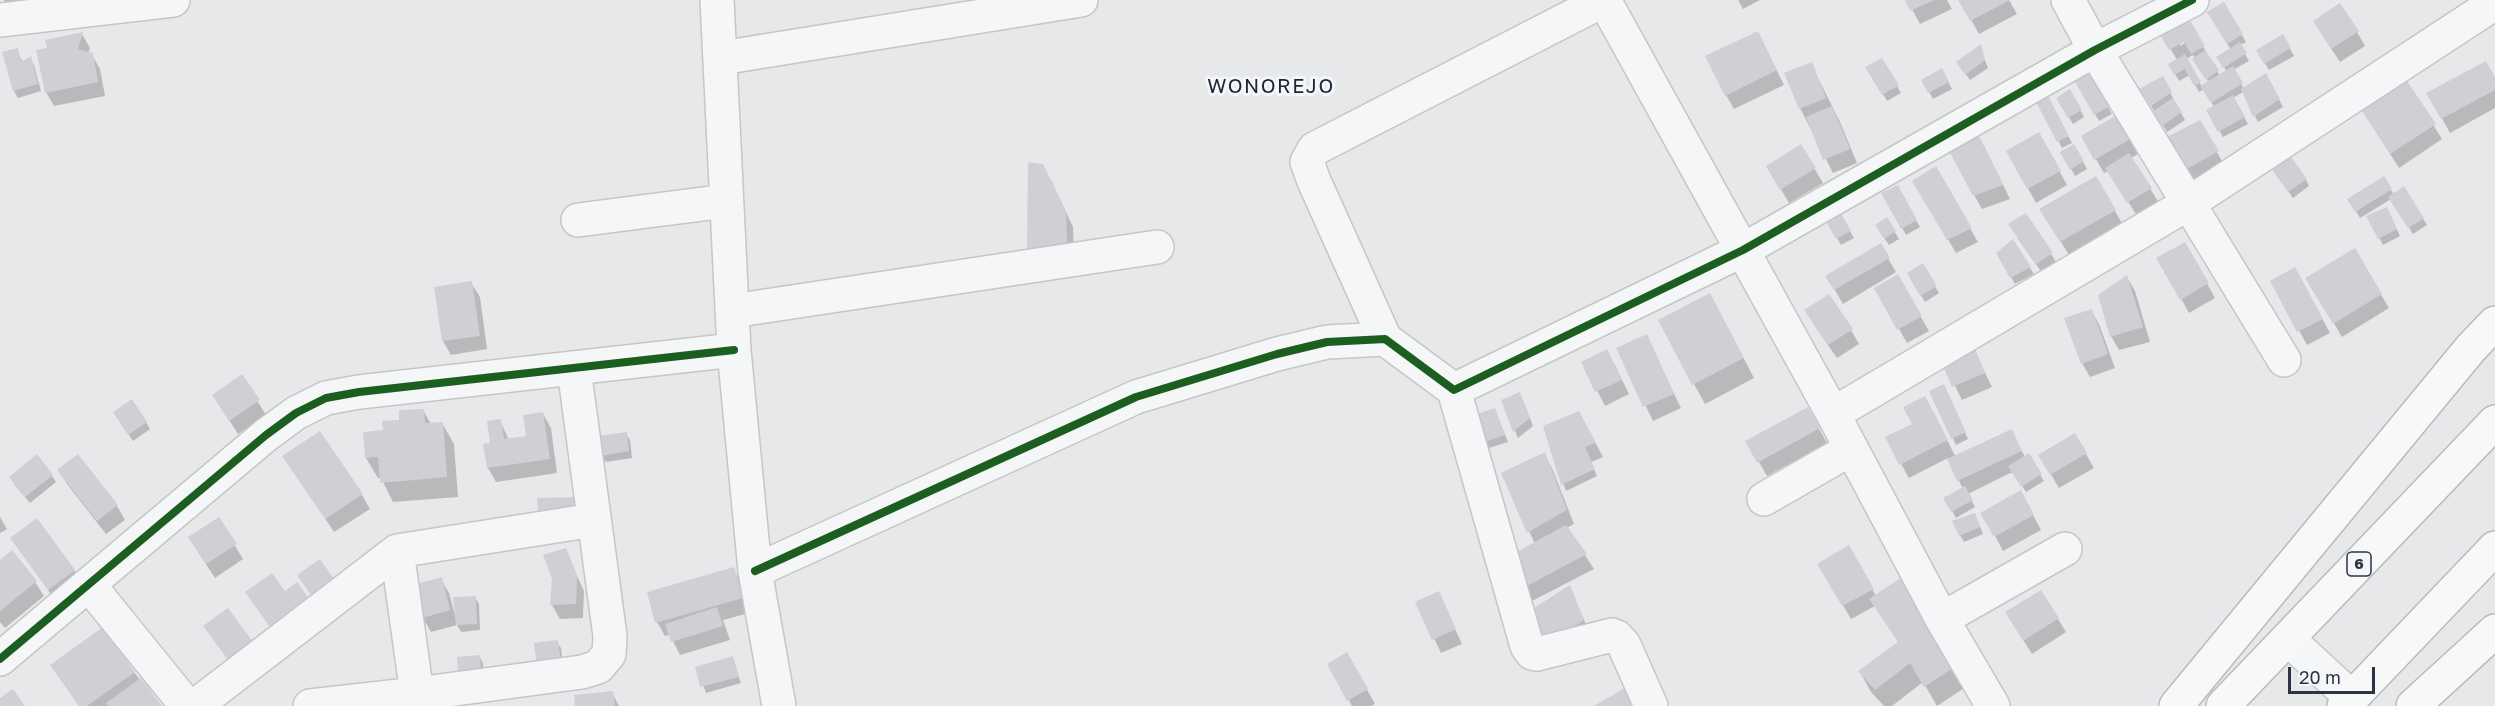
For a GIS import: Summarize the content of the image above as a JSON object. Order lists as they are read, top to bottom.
{
  "streets": {
    "highway": ["6"]
  },
  "districts": ["WONOREJO"],
  "scale_bar": "20 m"
}
